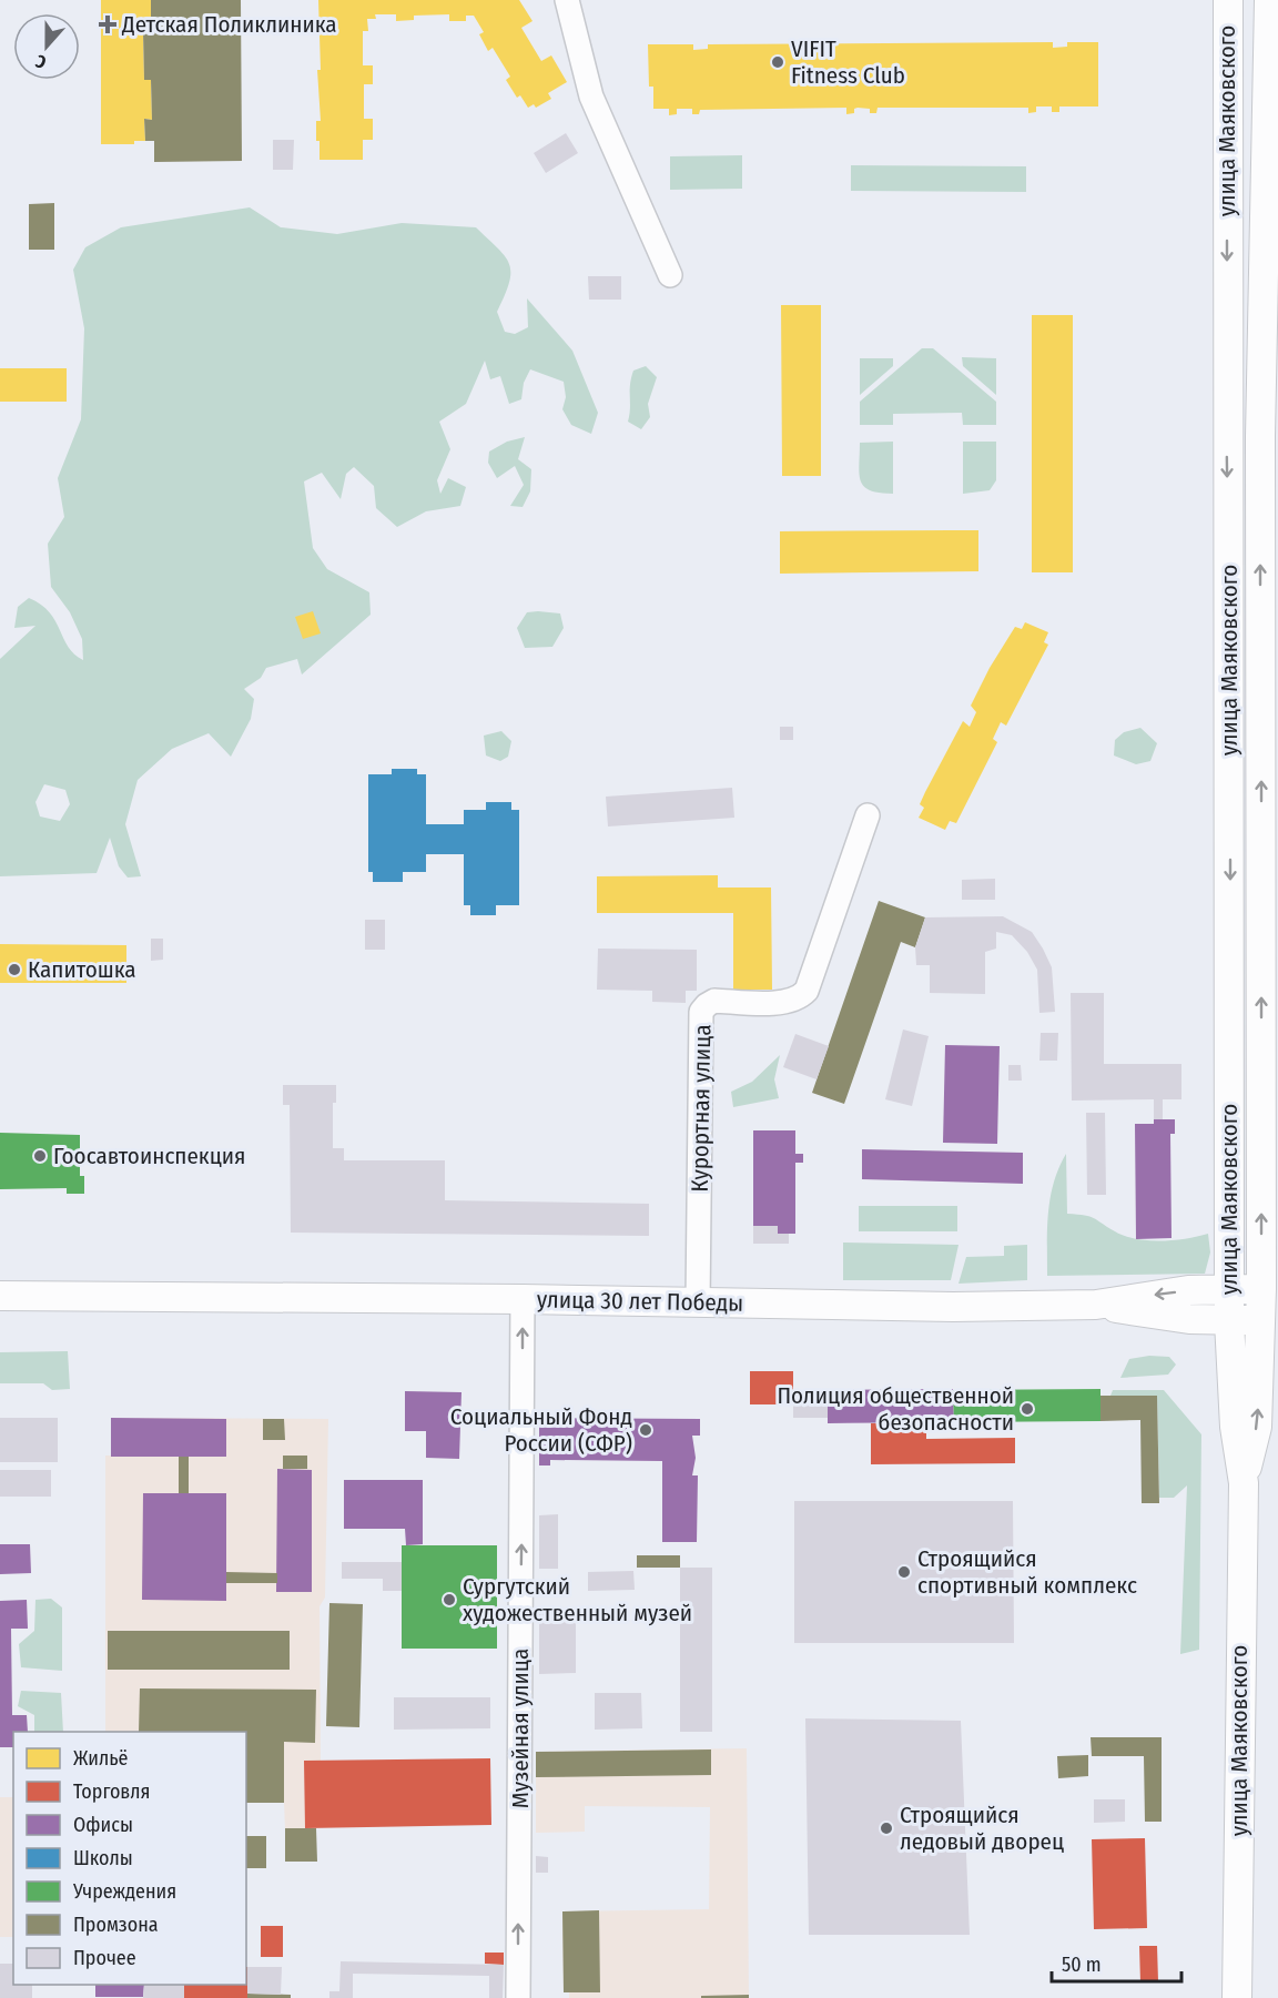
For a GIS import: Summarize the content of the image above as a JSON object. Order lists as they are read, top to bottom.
{
  "streets": {
    "main road": ["улица Маяковского", "улица 30 лет Победы"],
    "street": ["Курортная улица", "Музейная улица"]
  },
  "crossings": [
    ["улица Маяковского", "улица 30 лет Победы"],
    ["Курортная улица", "улица 30 лет Победы"],
    ["улица 30 лет Победы", "Музейная улица"]
  ],
  "one_way": ["Музейная улица"],
  "places": {
    "health": ["Детская Поликлиника"],
    "other": [
      "VIFIT Fitness Club",
      "Капитошка",
      "Гоосавтоинспекция",
      "Полиция общественной безопасности",
      "Социальный Фонд России (СФР)",
      "Строящийся спортивный комплекс",
      "Сургутский художественный музей",
      "Строящийся ледовый дворец"
    ]
  },
  "legend": [
    "Жильё",
    "Торговля",
    "Офисы",
    "Школы",
    "Учреждения",
    "Промзона",
    "Прочее"
  ],
  "scale_bar": "50 m",
  "north": "bottom"
}
